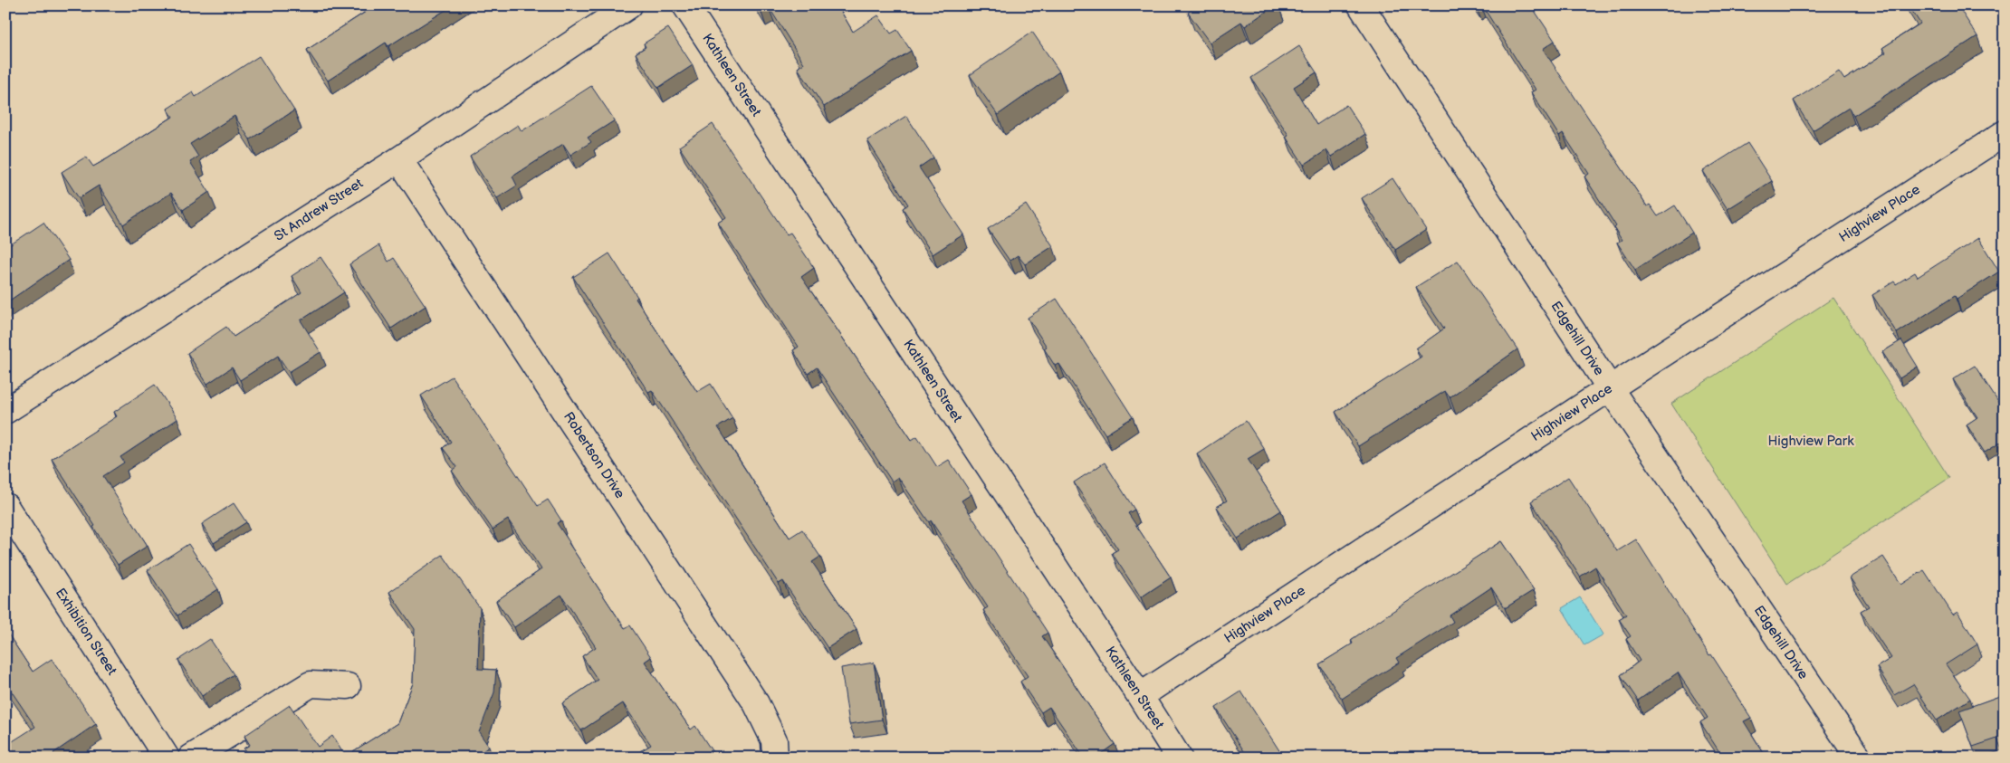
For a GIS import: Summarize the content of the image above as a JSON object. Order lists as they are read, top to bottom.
{
  "streets": {
    "street": [
      "Kathleen Street",
      "St Andrew Street",
      "Highview Place",
      "Edgehill Drive",
      "Robertson Drive",
      "Exhibition Street"
    ]
  },
  "crossings": [
    ["Kathleen Street", "Highview Place"],
    ["St Andrew Street", "Robertson Drive"],
    ["Highview Place", "Edgehill Drive"]
  ],
  "parks": ["Highview Park"]
}
